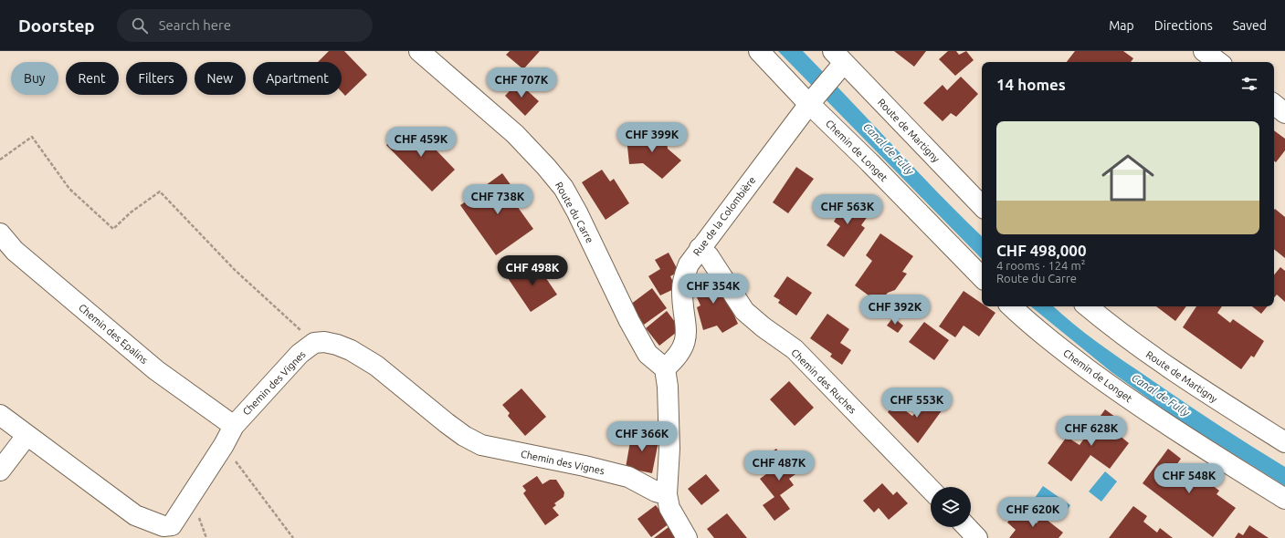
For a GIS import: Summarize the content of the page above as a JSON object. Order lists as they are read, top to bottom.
{
  "streets": {
    "street": [
      "Route de Martigny",
      "Chemin de Longet",
      "Route du Carre",
      "Rue de la Colombière",
      "Chemin des Epalins",
      "Chemin des Ruches",
      "Chemin des Vignes"
    ]
  },
  "crossings": [
    ["Route de Martigny", "Rue de la Colombière"],
    ["Chemin de Longet", "Rue de la Colombière"],
    ["Route du Carre", "Rue de la Colombière"],
    ["Rue de la Colombière", "Chemin des Ruches"],
    ["Chemin des Epalins", "Chemin des Vignes"]
  ],
  "water": ["Canal de Fully"],
  "page": {
    "header": "Doorstep",
    "search": "Search here",
    "nav": ["Map", "Directions", "Saved"],
    "chip": [
      "Buy",
      "Rent",
      "Filters",
      "New",
      "Apartment"
    ],
    "heading": "14 homes",
    "price": [
      "CHF 707K",
      "CHF 399K",
      "CHF 459K",
      "CHF 738K",
      "CHF 563K",
      "CHF 498K",
      "CHF 354K",
      "CHF 392K",
      "CHF 553K",
      "CHF 628K",
      "CHF 366K",
      "CHF 487K",
      "CHF 548K",
      "CHF 620K"
    ],
    "list": [
      {
        "name": "CHF 498,000",
        "note": "4 rooms · 124 m² · Route du Carre"
      }
    ]
  }
}
